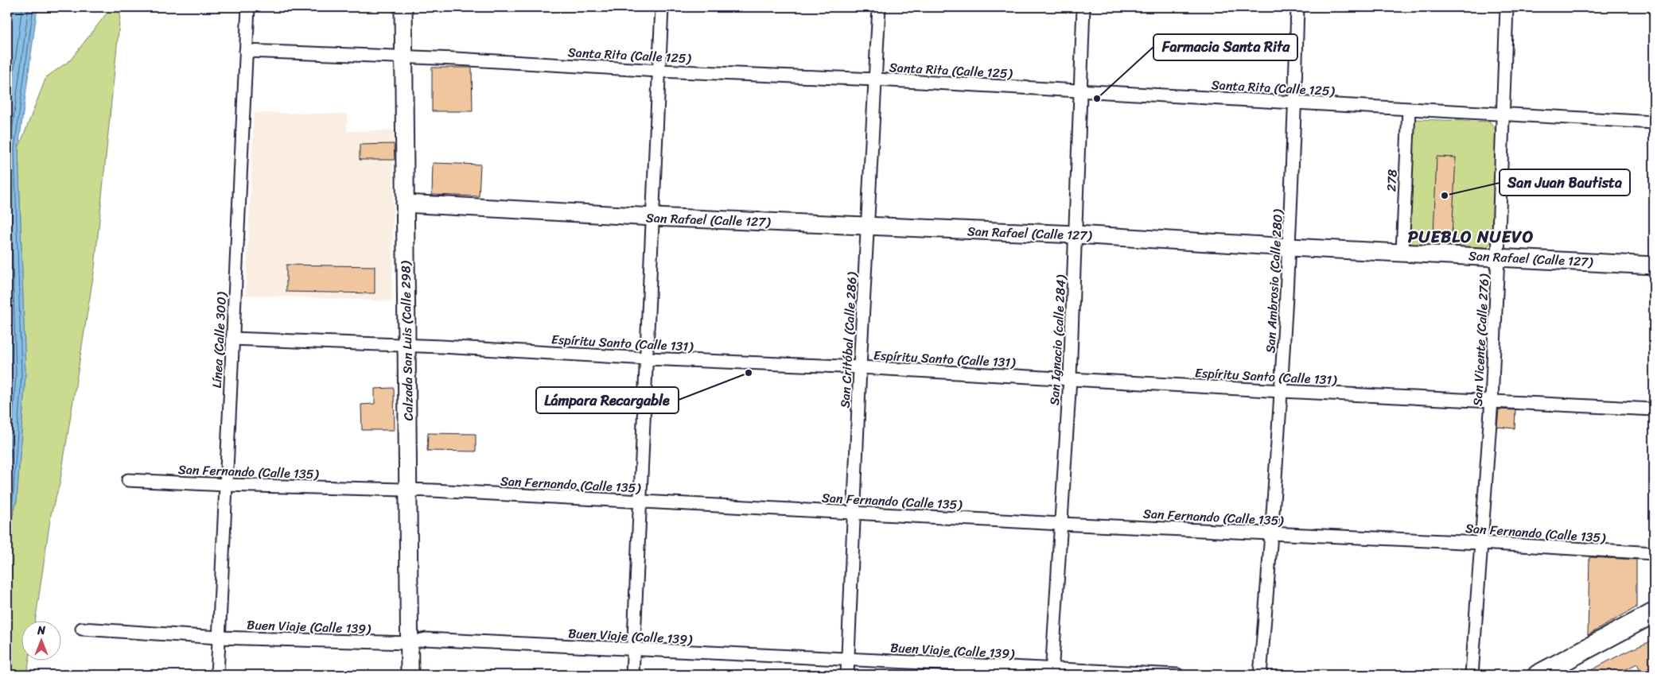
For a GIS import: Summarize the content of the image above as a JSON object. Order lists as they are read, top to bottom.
{
  "streets": {
    "street": [
      "Santa Rita (Calle 125)",
      "278",
      "San Rafael (Calle 127)",
      "San Ambrosio (Calle 280)",
      "Línea (Calle 300)",
      "San Critóbal (Calle 286)",
      "San Ignacio (calle 284)",
      "San Vicente (Calle 276)",
      "Calzada San Luis (Calle 298)",
      "Espíritu Santo (Calle 131)",
      "San Fernando (Calle 135)",
      "Buen Viaje (Calle 139)"
    ]
  },
  "crossings": [
    ["Santa Rita (Calle 125)", "278"],
    ["Santa Rita (Calle 125)", "San Ambrosio (Calle 280)"],
    ["Santa Rita (Calle 125)", "Línea (Calle 300)"],
    ["Santa Rita (Calle 125)", "San Critóbal (Calle 286)"],
    ["Santa Rita (Calle 125)", "San Ignacio (calle 284)"],
    ["Santa Rita (Calle 125)", "San Vicente (Calle 276)"],
    ["Santa Rita (Calle 125)", "Calzada San Luis (Calle 298)"],
    ["278", "San Rafael (Calle 127)"],
    ["San Rafael (Calle 127)", "San Ambrosio (Calle 280)"],
    ["San Rafael (Calle 127)", "San Critóbal (Calle 286)"],
    ["San Rafael (Calle 127)", "San Ignacio (calle 284)"],
    ["San Rafael (Calle 127)", "San Vicente (Calle 276)"],
    ["San Rafael (Calle 127)", "Calzada San Luis (Calle 298)"],
    ["San Ambrosio (Calle 280)", "Espíritu Santo (Calle 131)"],
    ["San Ambrosio (Calle 280)", "San Fernando (Calle 135)"],
    ["Línea (Calle 300)", "Espíritu Santo (Calle 131)"],
    ["Línea (Calle 300)", "San Fernando (Calle 135)"],
    ["Línea (Calle 300)", "Buen Viaje (Calle 139)"],
    ["San Critóbal (Calle 286)", "Espíritu Santo (Calle 131)"],
    ["San Critóbal (Calle 286)", "San Fernando (Calle 135)"],
    ["San Critóbal (Calle 286)", "Buen Viaje (Calle 139)"],
    ["San Ignacio (calle 284)", "Espíritu Santo (Calle 131)"],
    ["San Ignacio (calle 284)", "San Fernando (Calle 135)"],
    ["San Ignacio (calle 284)", "Buen Viaje (Calle 139)"],
    ["San Vicente (Calle 276)", "Espíritu Santo (Calle 131)"],
    ["San Vicente (Calle 276)", "San Fernando (Calle 135)"],
    ["Calzada San Luis (Calle 298)", "Espíritu Santo (Calle 131)"],
    ["Calzada San Luis (Calle 298)", "San Fernando (Calle 135)"],
    ["Calzada San Luis (Calle 298)", "Buen Viaje (Calle 139)"]
  ],
  "districts": ["PUEBLO NUEVO"],
  "places": ["Farmacia Santa Rita", "San Juan Bautista", "Lámpara Recargable"],
  "north": "top"
}
